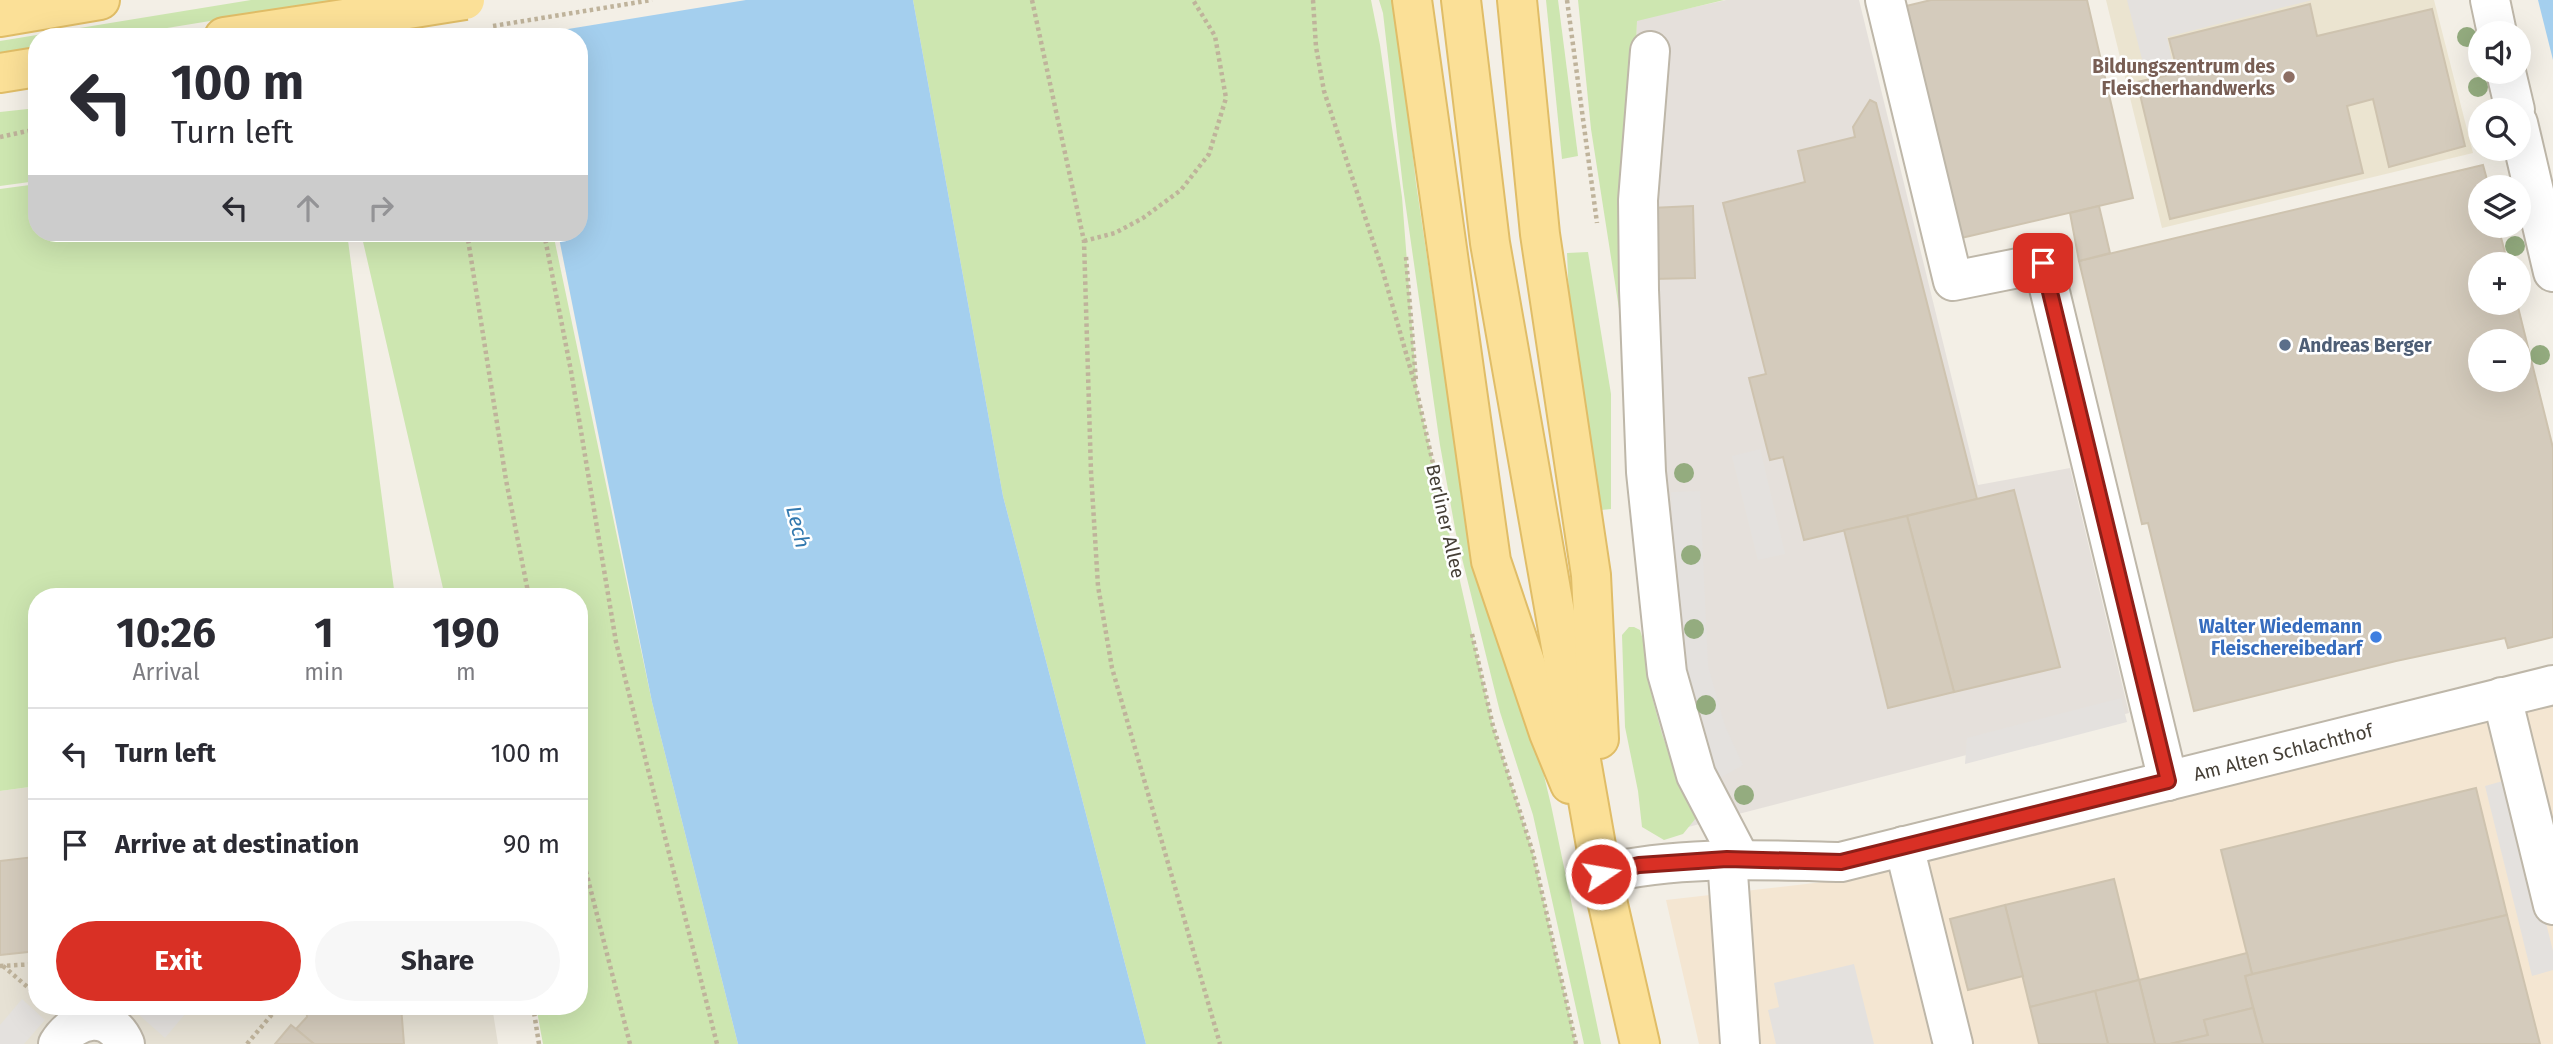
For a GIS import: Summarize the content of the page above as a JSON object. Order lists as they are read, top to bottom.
{
  "streets": {
    "street": ["Am Alten Schlachthof"],
    "path": ["Berliner Allee"]
  },
  "water": ["Lech"],
  "places": ["Bildungszentrum des Fleischerhandwerks", "Andreas Berger", "Walter Wiedemann Fleischereibedarf"],
  "page": {
    "map_buttons": ["+", "−"],
    "turn": ["100 m", "Turn left"],
    "eta": [
      "10:26",
      "Arrival",
      "1",
      "min",
      "190",
      "m"
    ],
    "list": [
      {
        "name": "Turn left",
        "value": "100 m"
      },
      {
        "name": "Arrive at destination",
        "value": "90 m"
      }
    ],
    "buttons": ["Exit", "Share"]
  }
}
